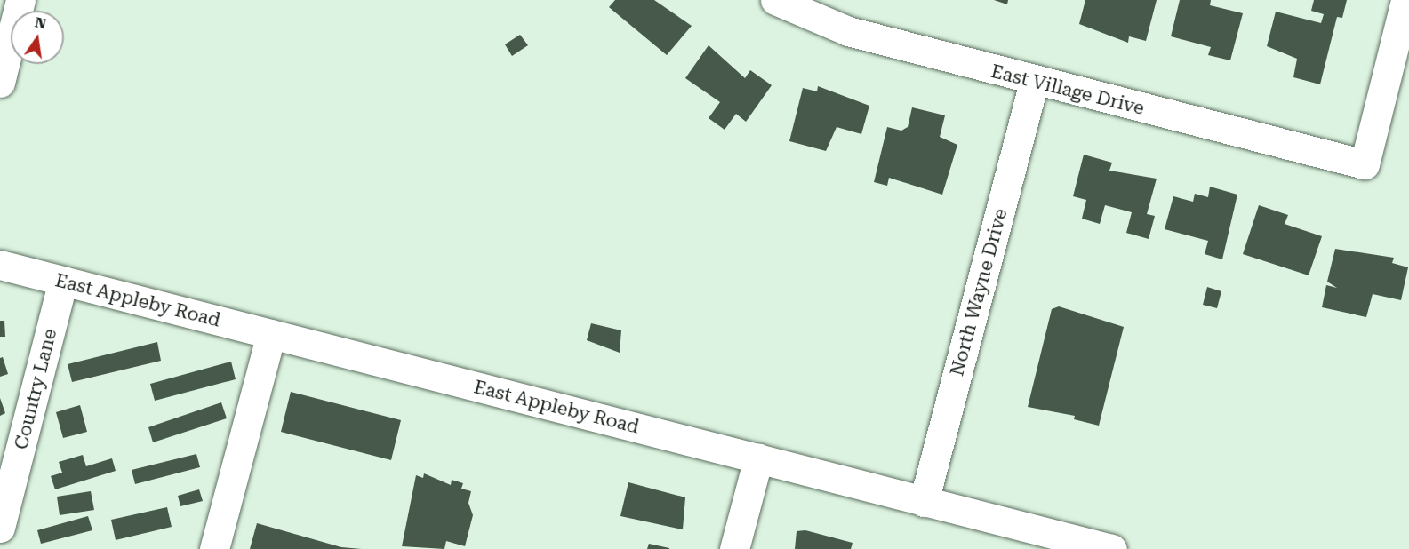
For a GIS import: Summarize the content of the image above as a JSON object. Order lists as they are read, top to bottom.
{
  "streets": {
    "street": [
      "East Village Drive",
      "North Wayne Drive",
      "East Appleby Road",
      "Country Lane"
    ]
  },
  "crossings": [
    ["East Village Drive", "North Wayne Drive"],
    ["North Wayne Drive", "East Appleby Road"],
    ["East Appleby Road", "Country Lane"]
  ],
  "north": "top"
}
